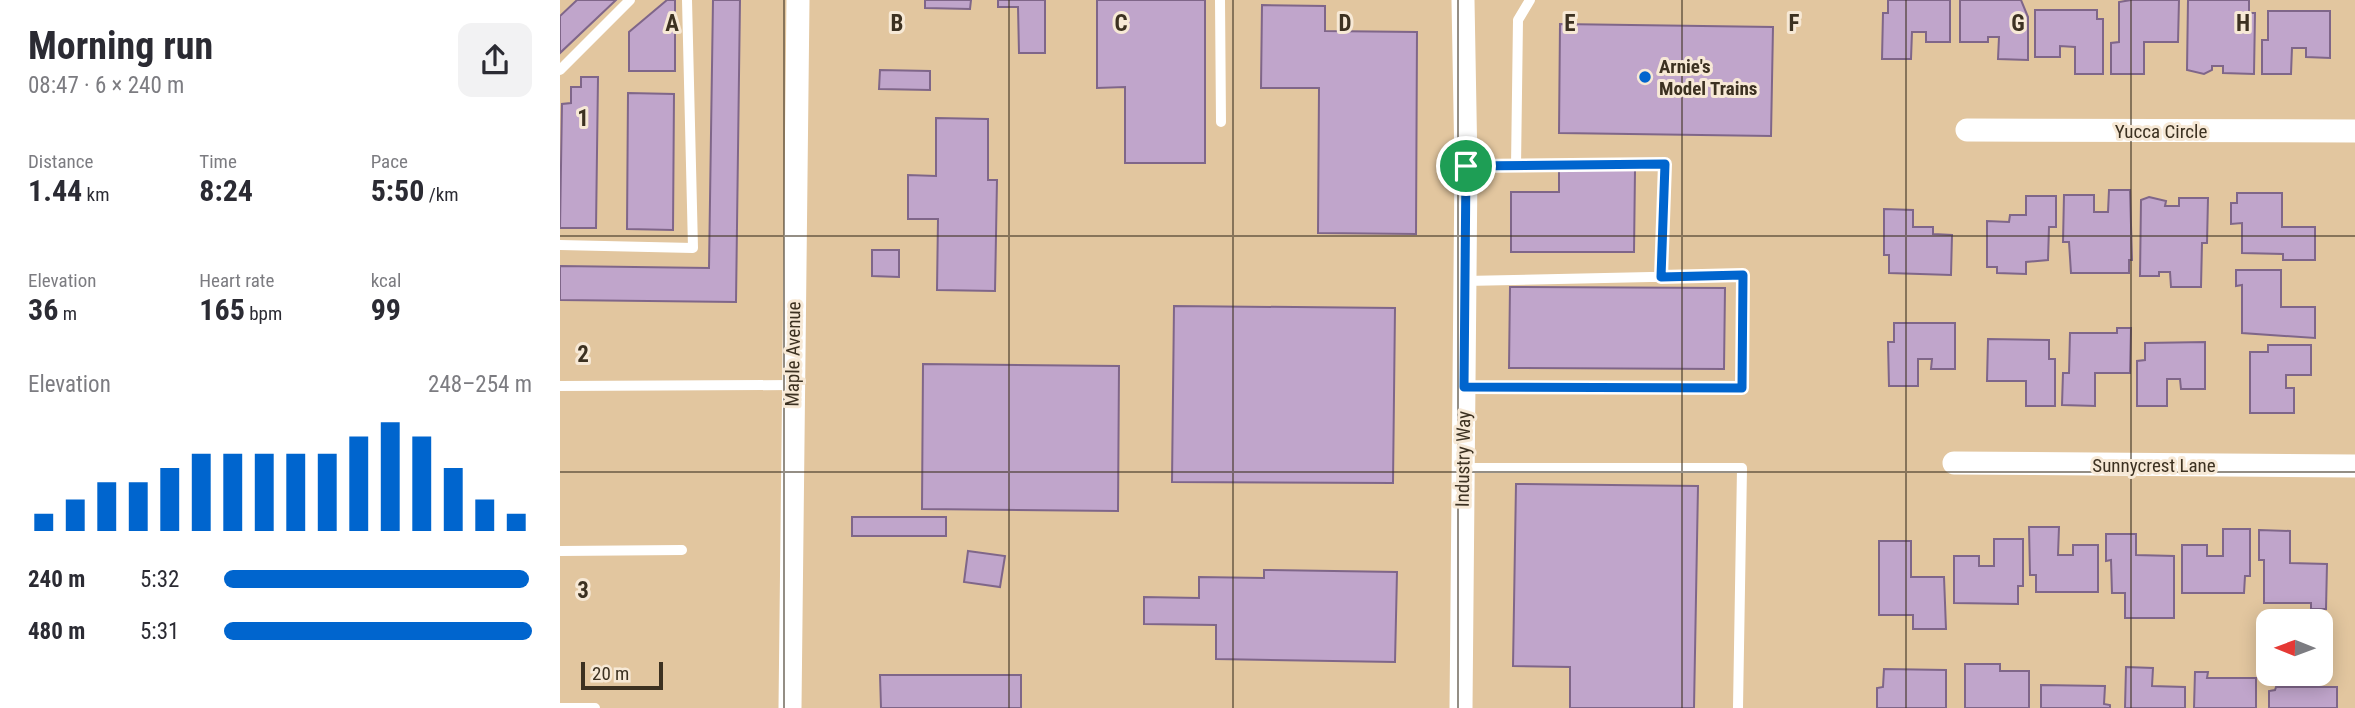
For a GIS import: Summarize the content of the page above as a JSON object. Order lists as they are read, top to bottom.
{
  "streets": {
    "street": [
      "Yucca Circle",
      "Maple Avenue",
      "Industry Way",
      "Sunnycrest Lane"
    ]
  },
  "places": ["Arnie's Model Trains"],
  "scale_bar": "20 m",
  "north": "left",
  "page": {
    "heading": ["Morning run", "08:47 · 6 × 240 m"],
    "stats": [
      ["Distance", "1.44 km"],
      ["Time", "8:24"],
      ["Pace", "5:50 /km"],
      ["Elevation", "36 m"],
      ["Heart rate", "165 bpm"],
      ["kcal", "99"]
    ],
    "chart": ["Elevation", "248–254 m"],
    "list": [
      {
        "name": "240 m",
        "note": "5:32"
      },
      {
        "name": "480 m",
        "note": "5:31"
      }
    ],
    "scale": "20 m"
  },
  "grid": {
    "columns": [
      "A",
      "B",
      "C",
      "D",
      "E",
      "F",
      "G",
      "H"
    ],
    "rows": ["1", "2", "3"]
  }
}
